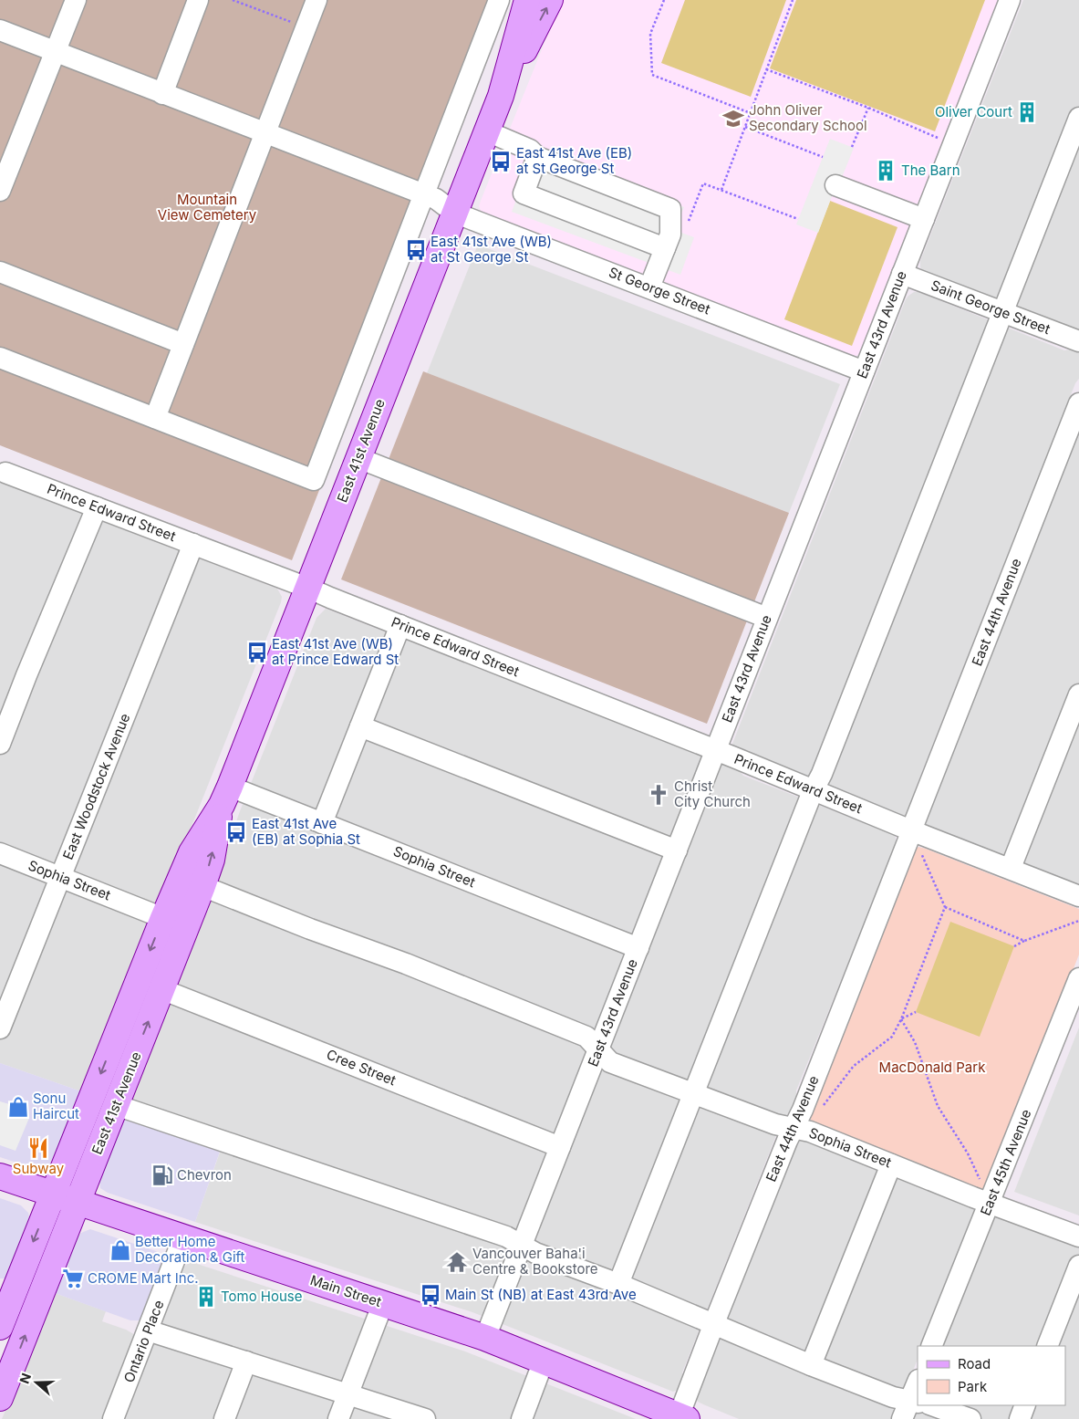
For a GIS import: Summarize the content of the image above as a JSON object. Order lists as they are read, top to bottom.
{
  "streets": {
    "main road": ["East 41st Avenue", "Main Street"],
    "street": [
      "St George Street",
      "Saint George Street",
      "East 43rd Avenue",
      "Prince Edward Street",
      "East 44th Avenue",
      "East Woodstock Avenue",
      "Sophia Street",
      "Cree Street",
      "East 45th Avenue",
      "Ontario Place"
    ]
  },
  "crossings": [
    ["St George Street", "East 43rd Avenue"],
    ["St George Street", "East 41st Avenue"],
    ["Saint George Street", "East 43rd Avenue"],
    ["East 43rd Avenue", "Prince Edward Street"],
    ["East 43rd Avenue", "Sophia Street"],
    ["East 43rd Avenue", "Cree Street"],
    ["East 43rd Avenue", "Main Street"],
    ["East 41st Avenue", "Prince Edward Street"],
    ["East 41st Avenue", "Sophia Street"],
    ["East 41st Avenue", "Cree Street"],
    ["East 41st Avenue", "Main Street"],
    ["Prince Edward Street", "East 44th Avenue"],
    ["Prince Edward Street", "East Woodstock Avenue"],
    ["East 44th Avenue", "Sophia Street"],
    ["East 44th Avenue", "Main Street"],
    ["East Woodstock Avenue", "Sophia Street"],
    ["Sophia Street", "East 45th Avenue"],
    ["Main Street", "Ontario Place"]
  ],
  "parks": ["Mountain View Cemetery", "MacDonald Park"],
  "places": {
    "building": ["Oliver Court", "The Barn", "Tomo House"],
    "school or university": ["John Oliver Secondary School"],
    "bus stop": [
      "East 41st Ave (EB) at St George St",
      "East 41st Ave (WB) at St George St",
      "East 41st Ave (WB) at Prince Edward St",
      "East 41st Ave (EB) at Sophia St",
      "Main St (NB) at East 43rd Ave"
    ],
    "church": ["Christ City Church"],
    "shop": ["Sonu Haircut", "Better Home Decoration & Gift"],
    "restaurant": ["Subway"],
    "fuel station": ["Chevron"],
    "temple": ["Vancouver Baha'i Centre & Bookstore"],
    "supermarket": ["CROME Mart Inc."]
  },
  "legend": ["Road", "Park"],
  "north": "left"
}
